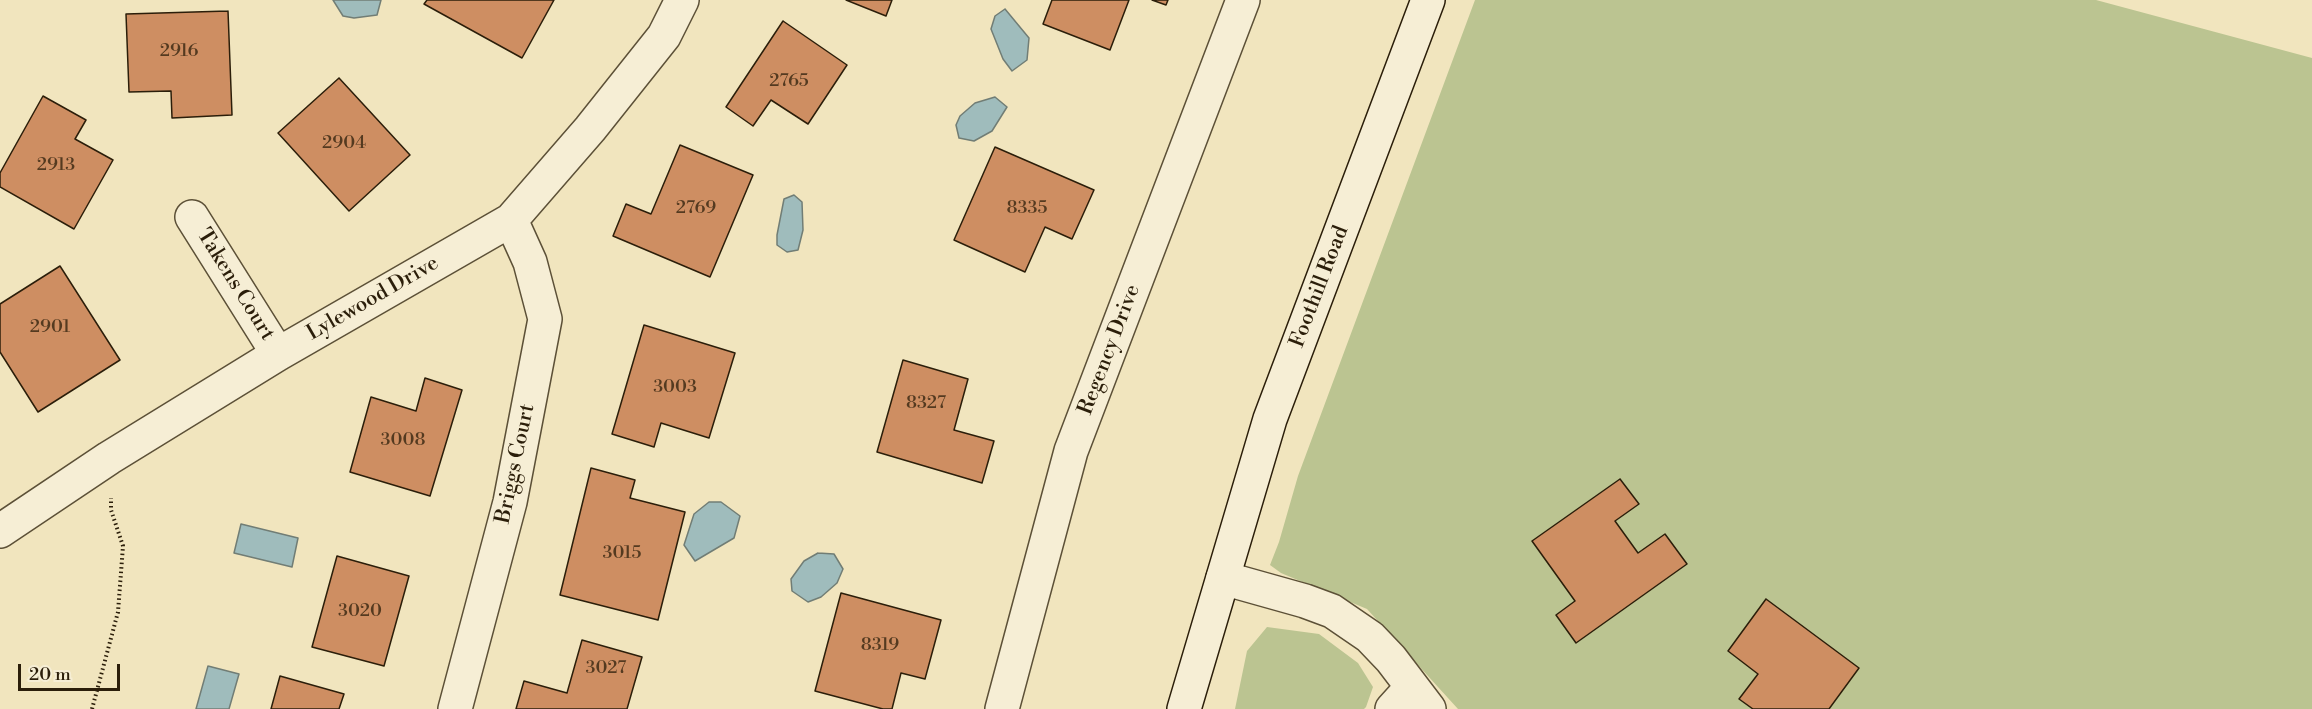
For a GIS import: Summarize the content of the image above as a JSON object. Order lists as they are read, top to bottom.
{
  "streets": {
    "street": [
      "Takens Court",
      "Foothill Road",
      "Lylewood Drive",
      "Regency Drive",
      "Briggs Court"
    ]
  },
  "crossings": [
    ["Takens Court", "Lylewood Drive"],
    ["Lylewood Drive", "Briggs Court"]
  ],
  "house_numbers": [
    "2916",
    "2765",
    "2904",
    "2913",
    "2769",
    "8335",
    "2901",
    "3003",
    "8327",
    "3008",
    "3015",
    "3020",
    "8319",
    "3027"
  ],
  "scale_bar": "20 m"
}
